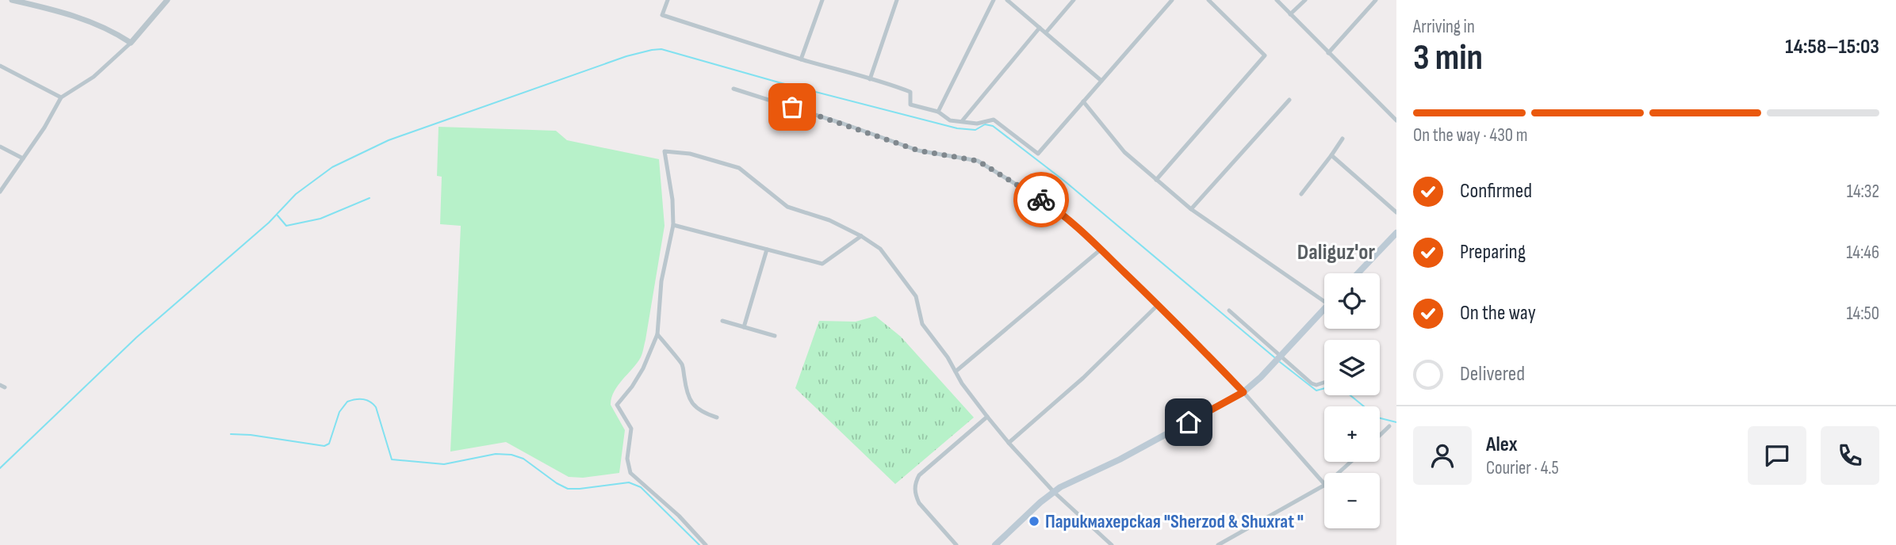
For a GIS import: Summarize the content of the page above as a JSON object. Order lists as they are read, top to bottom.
{
  "districts": ["Daliguz'or"],
  "places": ["Парикмахерская \"Sherzod & Shuxrat \""],
  "page": {
    "heading": ["3 min", "Arriving in", "14:58–15:03"],
    "panel": ["Alex", "Courier · 4.5"],
    "bar": "On the way · 430 m",
    "list": [
      ["Confirmed", "14:32"],
      ["Preparing", "14:46"],
      ["On the way", "14:50"],
      "Delivered"
    ],
    "map_buttons": ["+", "−"]
  }
}
